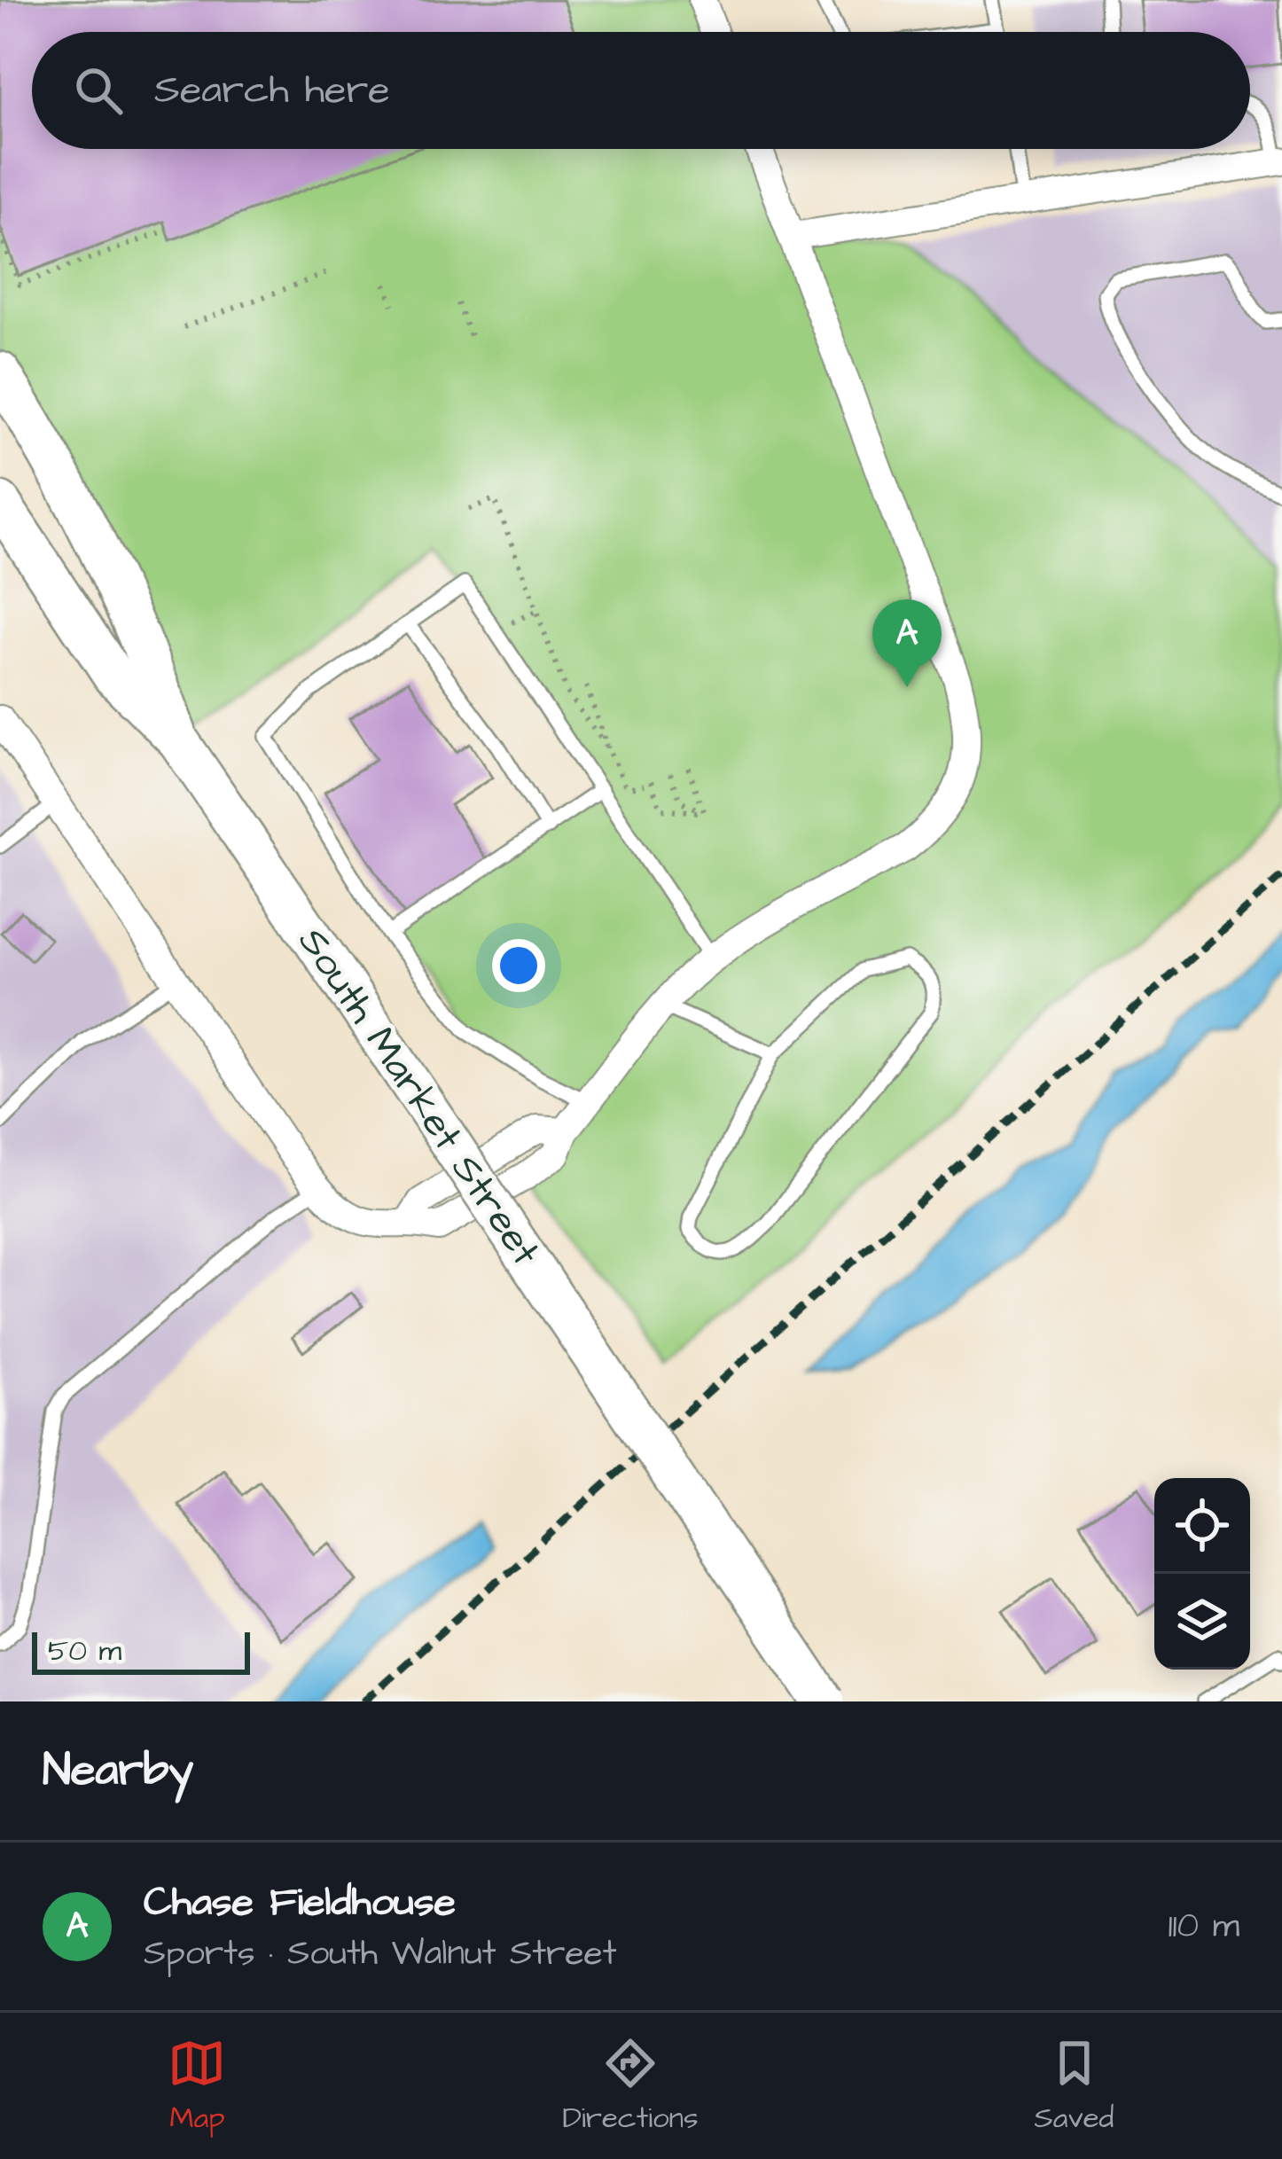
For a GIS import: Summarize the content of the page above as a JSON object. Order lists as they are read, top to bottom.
{
  "streets": {
    "main road": ["South Market Street"]
  },
  "scale_bar": "50 m",
  "page": {
    "search": "Search here",
    "pins": "A",
    "scale": "50 m",
    "heading": "Nearby",
    "list": [
      {
        "mark": "A",
        "name": "Chase Fieldhouse",
        "note": "Sports · South Walnut Street",
        "value": "110 m"
      }
    ],
    "nav": ["Map", "Directions", "Saved"]
  }
}
